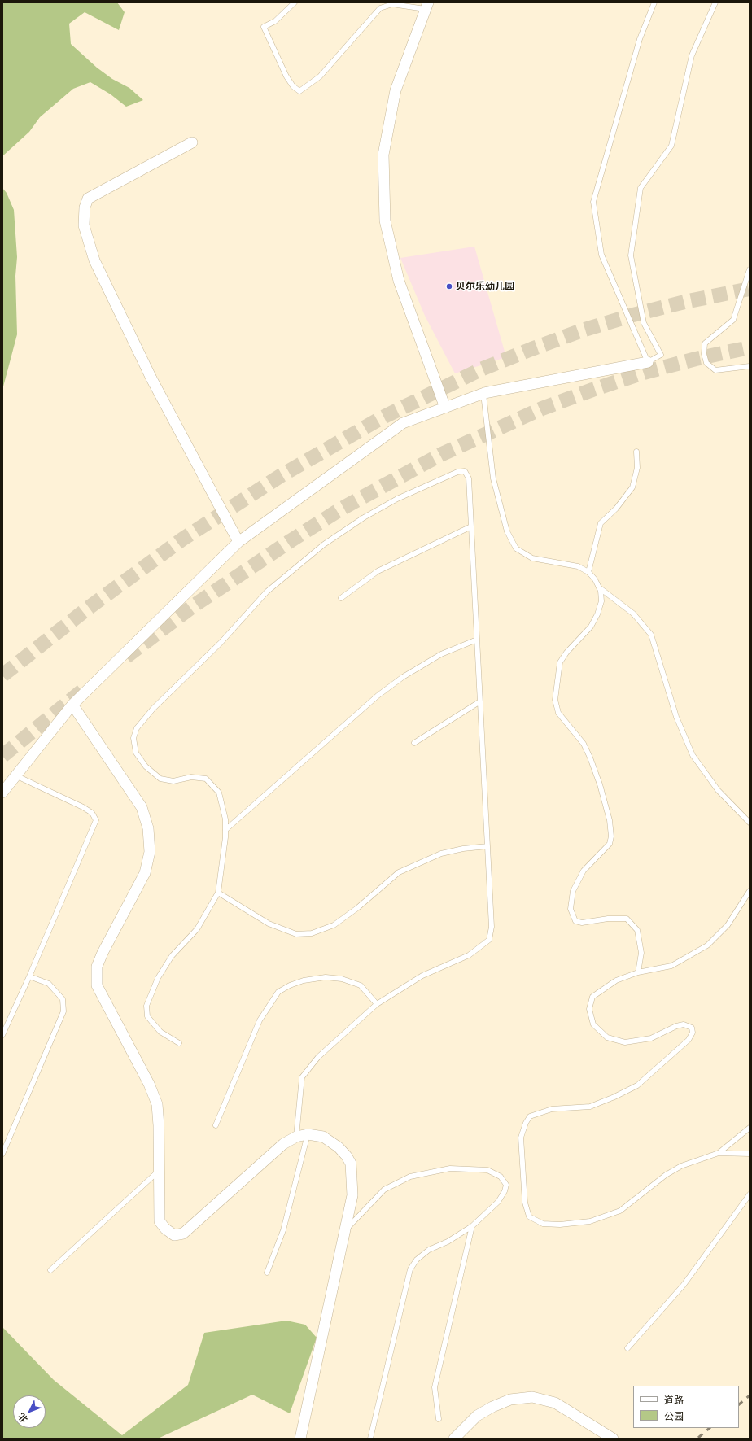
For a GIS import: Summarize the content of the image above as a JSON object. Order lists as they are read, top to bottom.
{
  "places": ["贝尔乐幼儿园"],
  "legend": ["道路", "公园"],
  "north": "bottom left"
}
